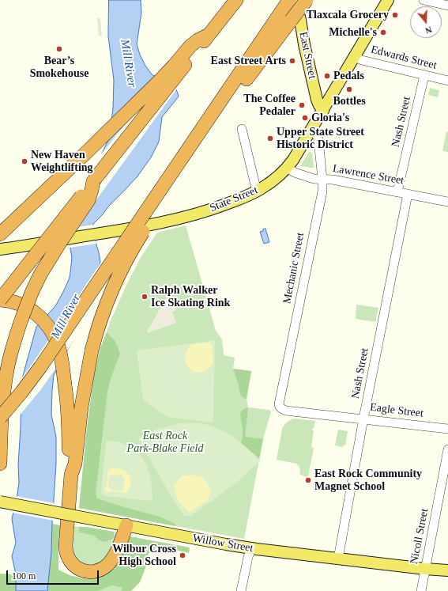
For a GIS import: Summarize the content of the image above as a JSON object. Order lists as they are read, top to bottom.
{
  "streets": {
    "main road": ["East Street", "State Street", "Willow Street"],
    "street": [
      "Edwards Street",
      "Nash Street",
      "Lawrence Street",
      "Mechanic Street",
      "Eagle Street",
      "Nicoll Street"
    ]
  },
  "crossings": [
    ["East Street", "State Street"],
    ["Edwards Street", "Nash Street"],
    ["Edwards Street", "State Street"],
    ["Nash Street", "Lawrence Street"],
    ["Nash Street", "Eagle Street"],
    ["Nash Street", "Willow Street"],
    ["Lawrence Street", "State Street"],
    ["Lawrence Street", "Mechanic Street"],
    ["State Street", "Mechanic Street"],
    ["Mechanic Street", "Eagle Street"],
    ["Nicoll Street", "Willow Street"]
  ],
  "water": ["Mill River"],
  "parks": ["East Rock Park-Blake Field"],
  "places": [
    "Tlaxcala Grocery",
    "Michelle's",
    "Bear’s Smokehouse",
    "East Street Arts",
    "Pedals",
    "Bottles",
    "The Coffee Pedaler",
    "Gloria's",
    "Upper State Street Historic District",
    "New Haven Weightlifting",
    "Ralph Walker Ice Skating Rink",
    "East Rock Community Magnet School",
    "Wilbur Cross High School"
  ],
  "scale_bar": "100 m",
  "north": "bottom"
}
